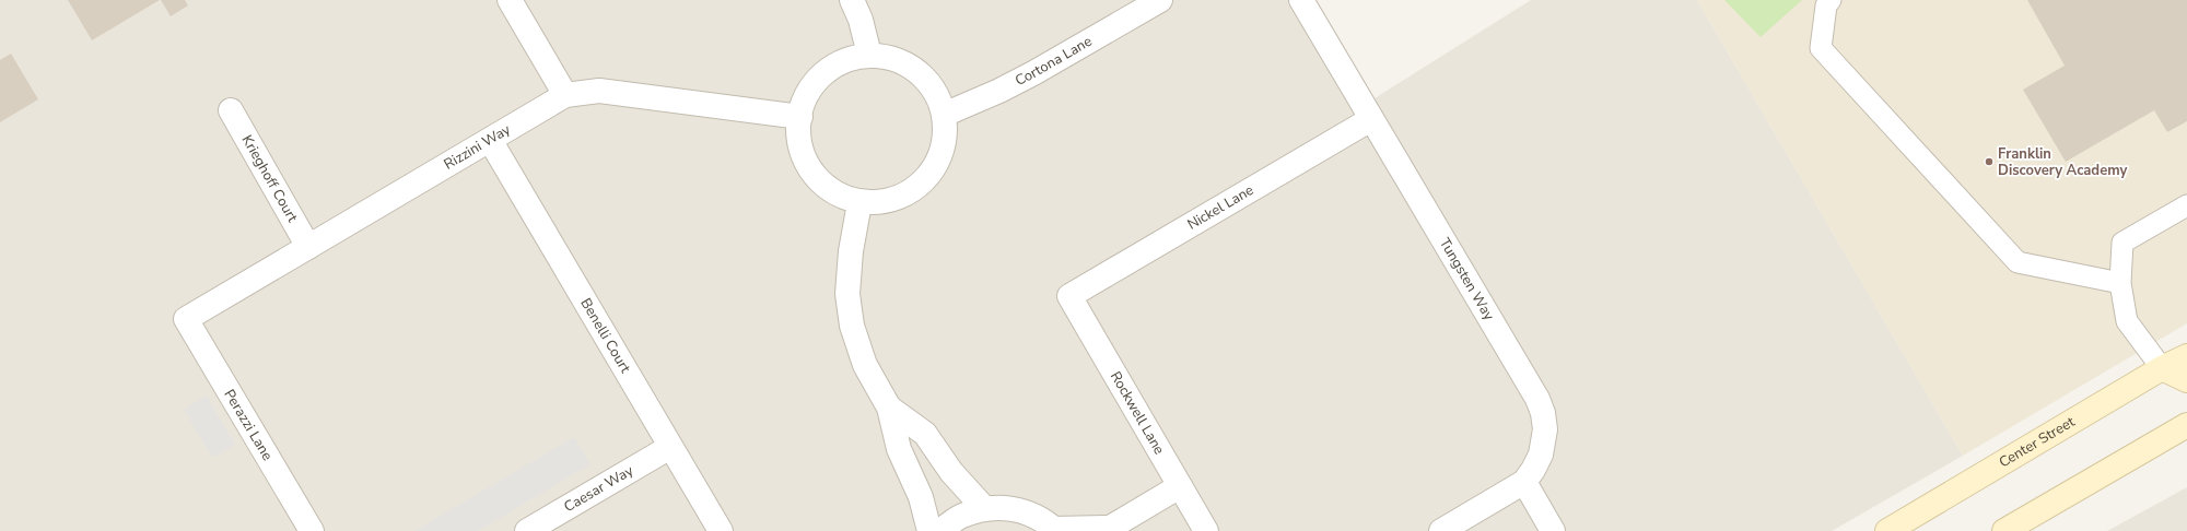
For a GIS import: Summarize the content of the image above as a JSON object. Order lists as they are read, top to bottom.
{
  "streets": {
    "main road": ["Center Street"],
    "street": [
      "Cortona Lane",
      "Rizzini Way",
      "Krieghoff Court",
      "Nickel Lane",
      "Tungsten Way",
      "Benelli Court",
      "Rockwell Lane",
      "Perazzi Lane",
      "Caesar Way"
    ]
  },
  "crossings": [
    ["Cortona Lane", "Rizzini Way"],
    ["Rizzini Way", "Krieghoff Court"],
    ["Rizzini Way", "Benelli Court"],
    ["Rizzini Way", "Perazzi Lane"],
    ["Nickel Lane", "Tungsten Way"],
    ["Nickel Lane", "Rockwell Lane"],
    ["Benelli Court", "Caesar Way"]
  ],
  "places": ["Franklin Discovery Academy"]
}
